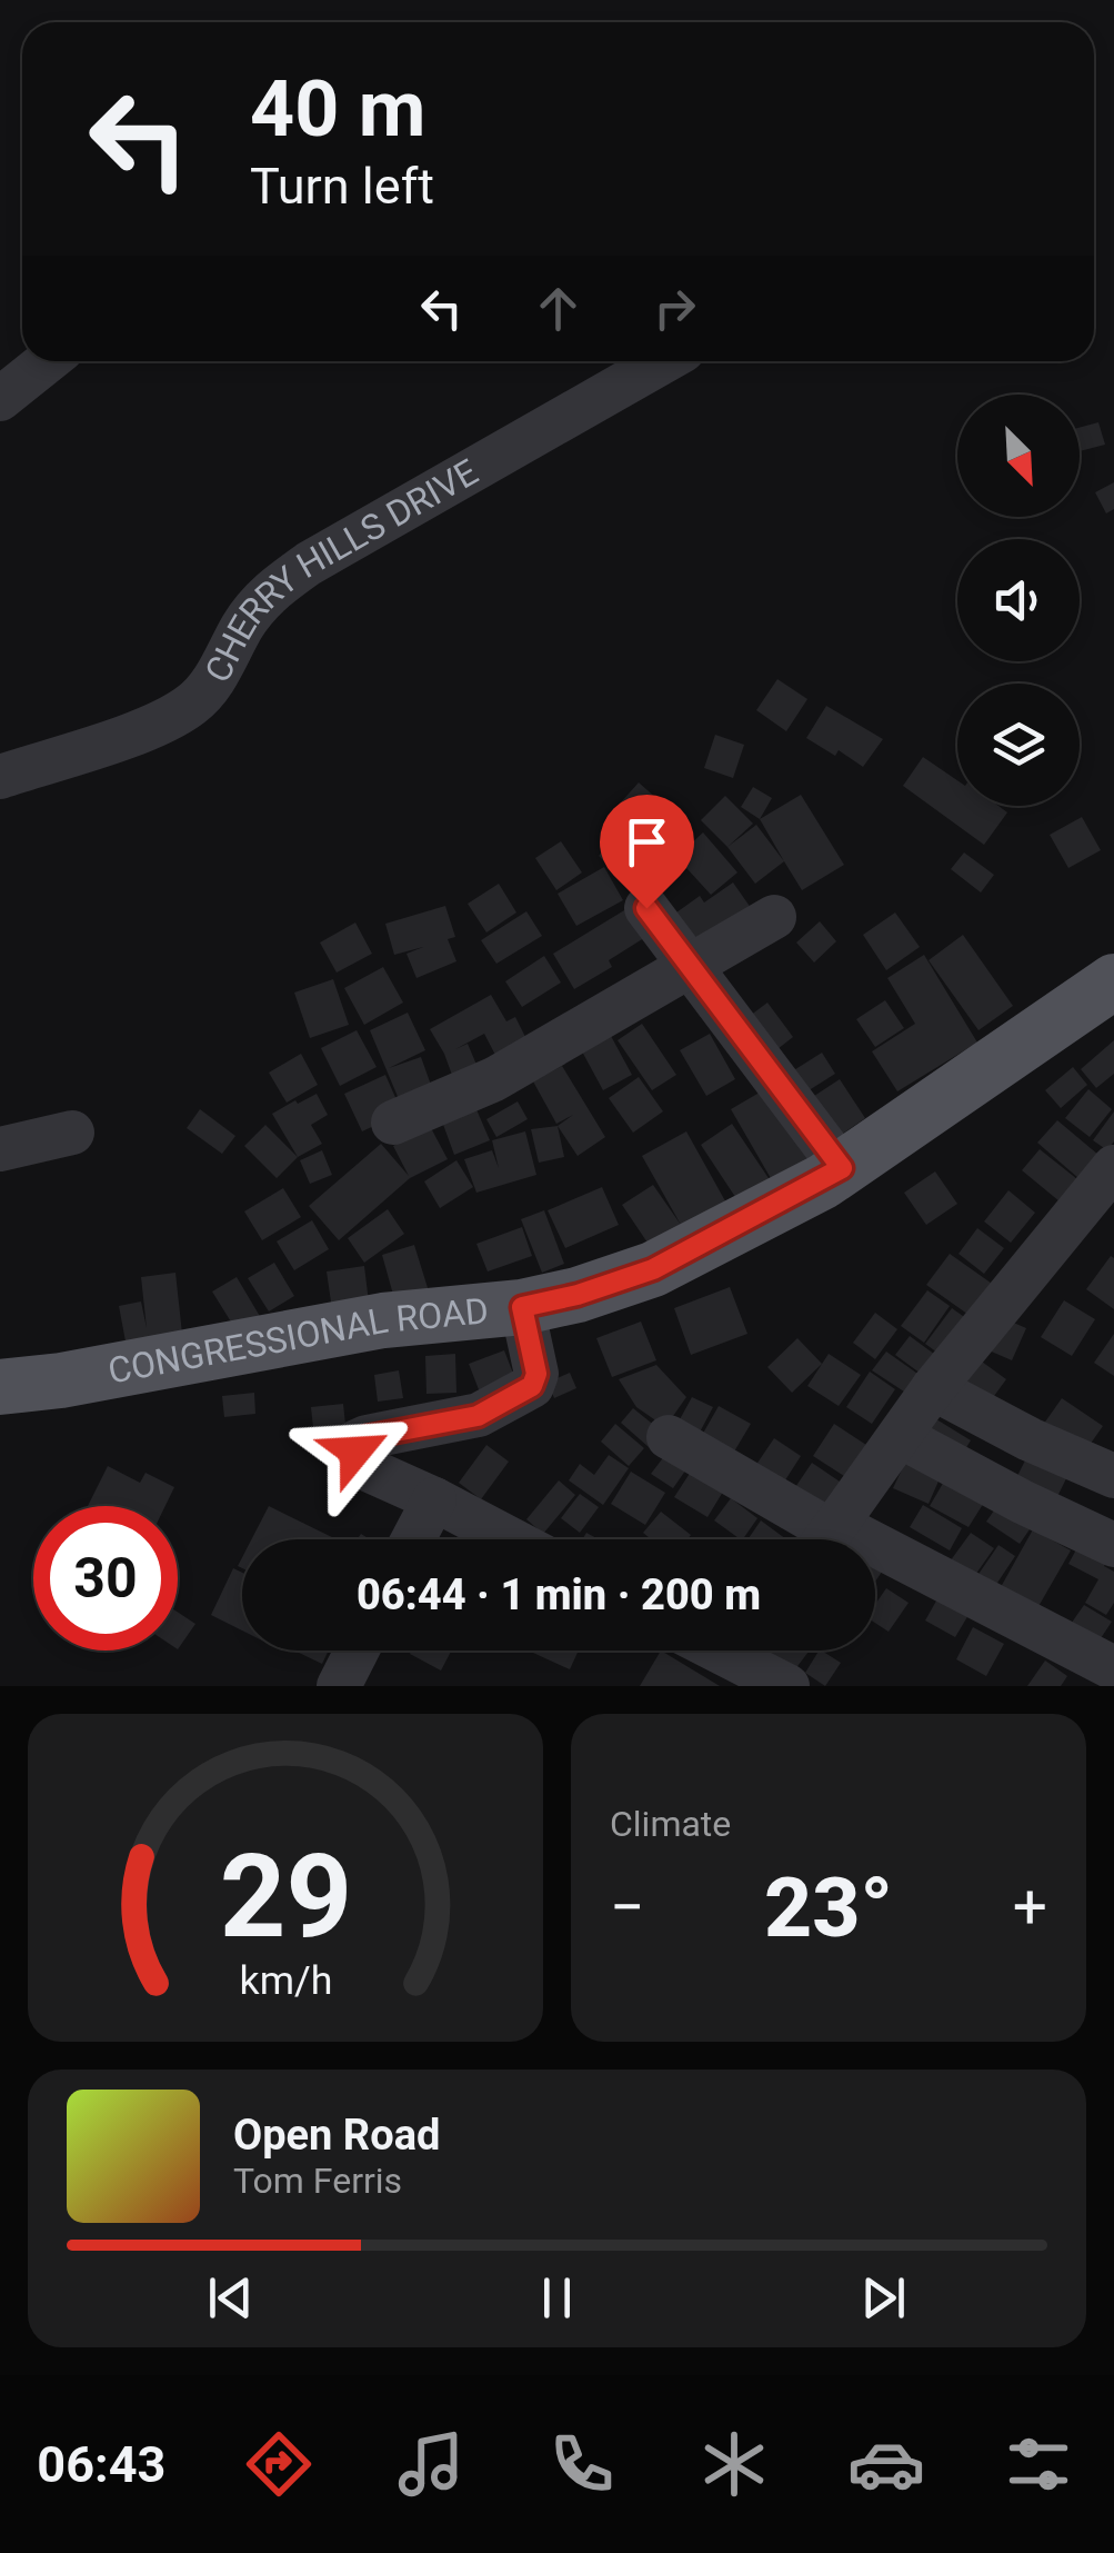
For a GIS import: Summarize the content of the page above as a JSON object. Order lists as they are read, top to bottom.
{
  "streets": {
    "main road": ["CONGRESSIONAL ROAD"],
    "street": ["CHERRY HILLS DRIVE"]
  },
  "north": "bottom right",
  "page": {
    "turn": ["40 m", "Turn left"],
    "limit": "30",
    "trip": "06:44 · 1 min · 200 m",
    "tile": "Climate",
    "heat": ["−", "23°", "+"],
    "song": ["Open Road", "Tom Ferris"],
    "tabs": "06:43",
    "gauge": ["29", "km/h"]
  }
}
